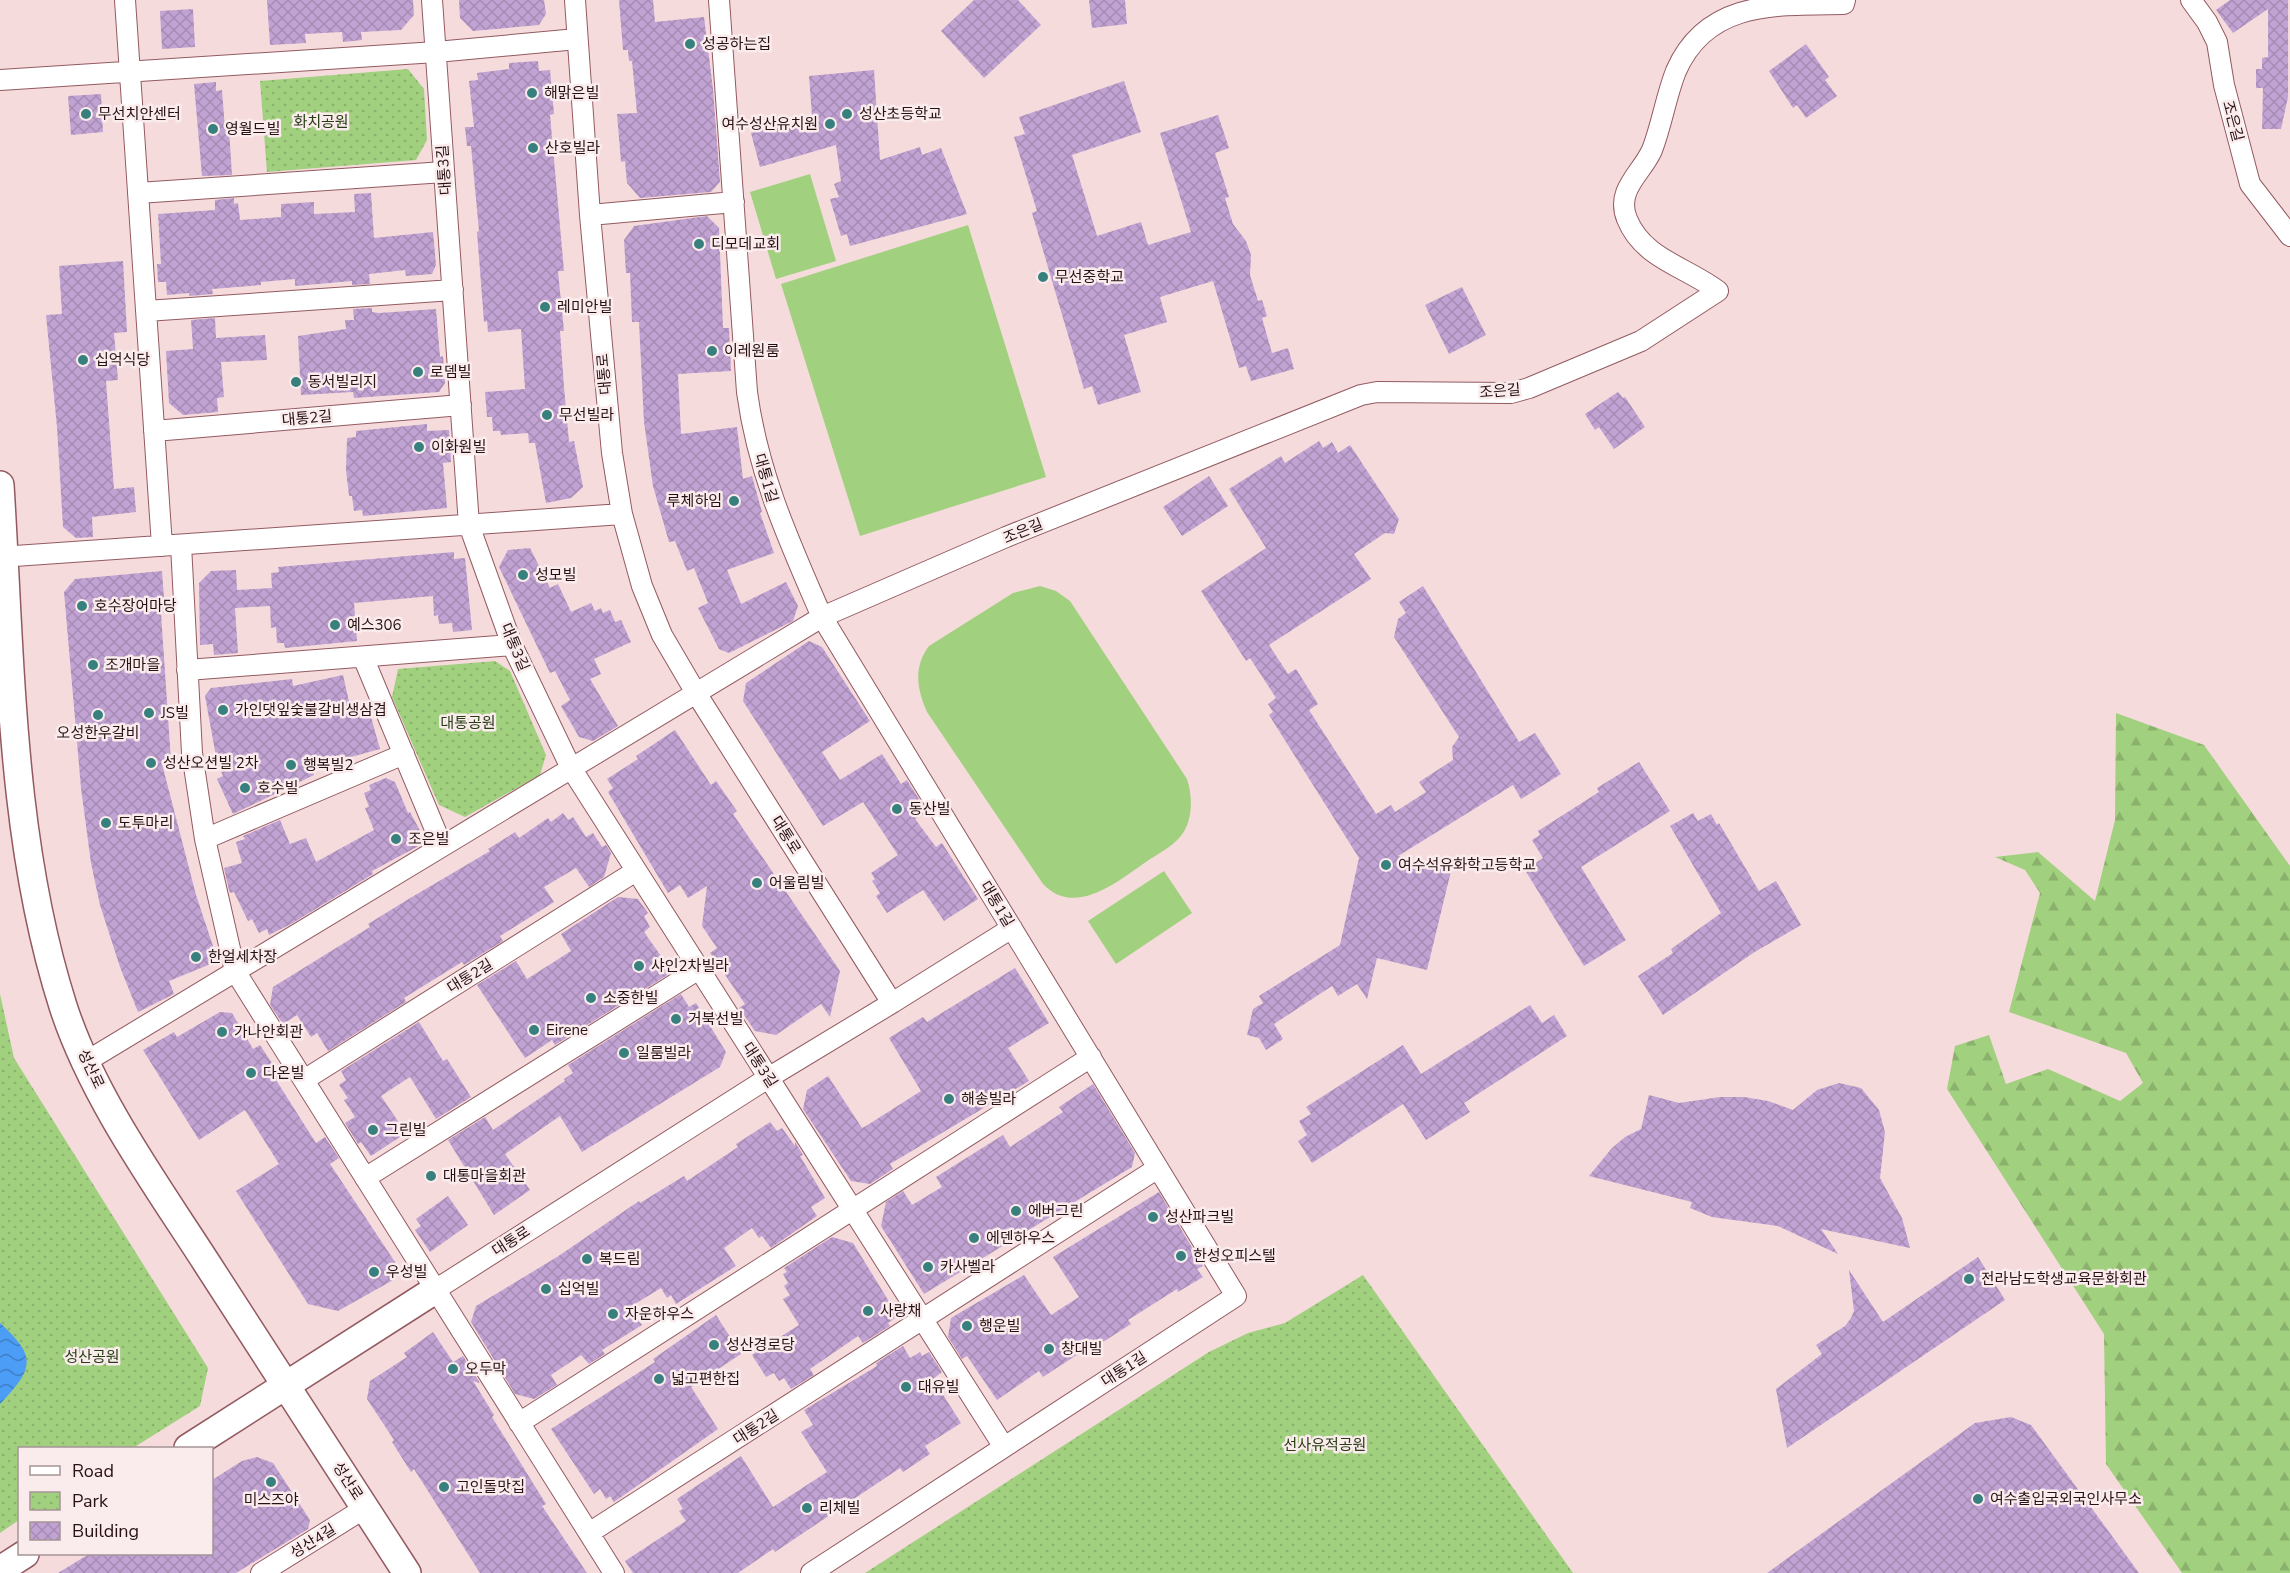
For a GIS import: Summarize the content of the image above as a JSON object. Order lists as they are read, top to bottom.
{
  "streets": {
    "street": [
      "조은길",
      "대통3길",
      "대통로",
      "대통2길",
      "대통1길",
      "성산로",
      "성산4길"
    ]
  },
  "crossings": [
    ["조은길", "대통1길"],
    ["대통3길", "대통로"],
    ["대통3길", "대통2길"],
    ["대통3길", "대통1길"],
    ["대통로", "성산로"],
    ["성산로", "성산4길"]
  ],
  "parks": [
    "화치공원",
    "대통공원",
    "성산공원",
    "선사유적공원"
  ],
  "places": [
    "성공하는집",
    "해맑은빌",
    "무선치안센터",
    "성산초등학교",
    "여수성산유치원",
    "영월드빌",
    "산호빌라",
    "디모데교회",
    "무선중학교",
    "레미안빌",
    "이레원룸",
    "십억식당",
    "로뎀빌",
    "동서빌리지",
    "무선빌라",
    "이화원빌",
    "루체하임",
    "성모빌",
    "호수장어마당",
    "예스306",
    "조개마을",
    "가인댓잎숯불갈비생삼겹",
    "JS빌",
    "오성한우갈비",
    "성산오션빌 2차",
    "행복빌2",
    "호수빌",
    "동산빌",
    "도투마리",
    "조은빌",
    "여수석유화학고등학교",
    "어울림빌",
    "한얼세차장",
    "샤인2차빌라",
    "소중한빌",
    "거북선빌",
    "Eirene",
    "가나안회관",
    "일룸빌라",
    "다온빌",
    "해송빌라",
    "그린빌",
    "대통마을회관",
    "에버그린",
    "성산파크빌",
    "에덴하우스",
    "한성오피스텔",
    "복드림",
    "카사벨라",
    "우성빌",
    "전라남도학생교육문화회관",
    "십억빌",
    "사랑채",
    "자운하우스",
    "행운빌",
    "성산경로당",
    "창대빌",
    "오두막",
    "넓고편한집",
    "대유빌",
    "미스즈야",
    "고인돌맛집",
    "여수출입국외국인사무소",
    "리체빌"
  ],
  "legend": ["Road", "Park", "Building"]
}
